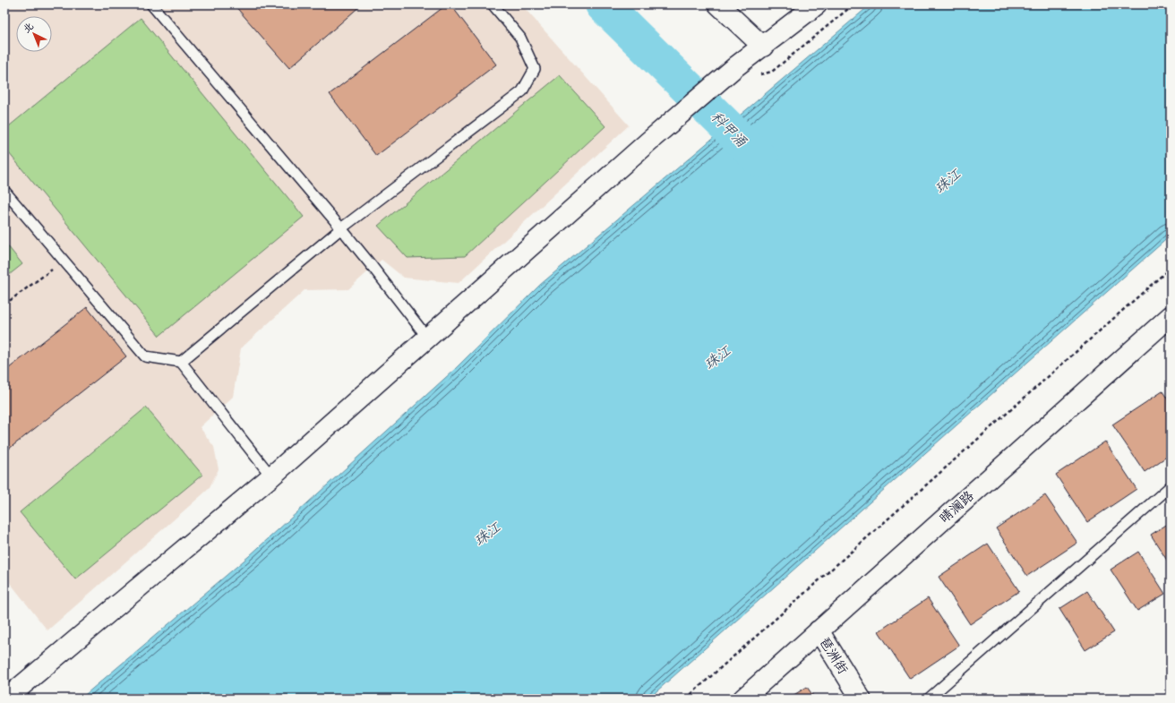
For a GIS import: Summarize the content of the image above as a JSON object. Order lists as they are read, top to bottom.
{
  "streets": {
    "street": ["晴澜路", "琶洲街"]
  },
  "crossings": [
    ["晴澜路", "琶洲街"]
  ],
  "water": ["科甲涌", "珠江"],
  "north": "top left"
}
